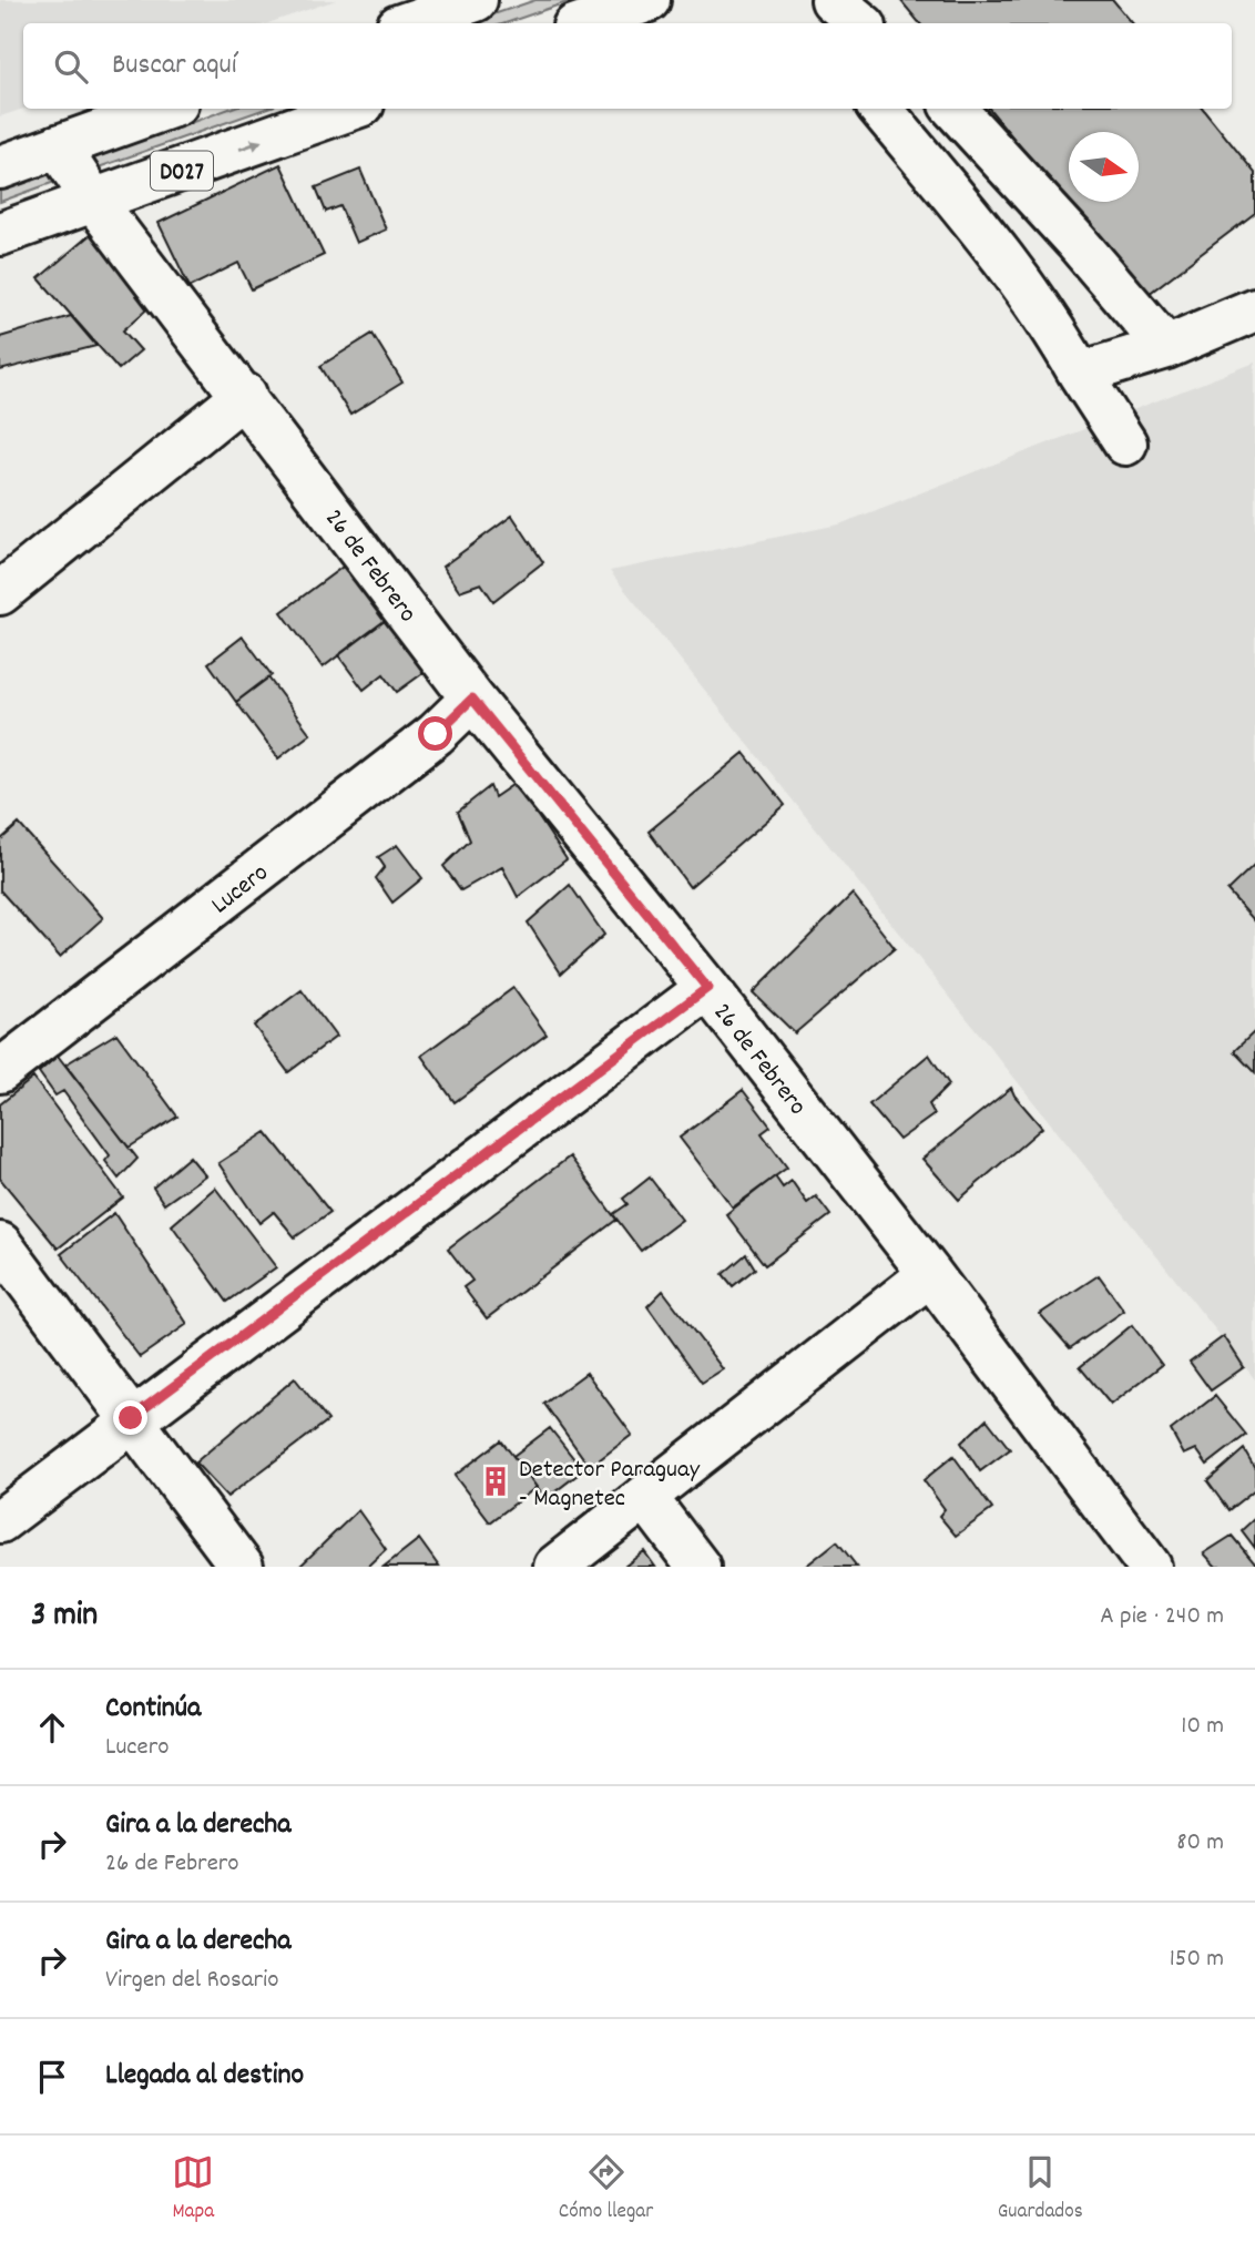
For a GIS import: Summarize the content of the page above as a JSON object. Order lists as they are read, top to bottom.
{
  "streets": {
    "main road": ["D027", "26 de Febrero", "Lucero"]
  },
  "crossings": [
    ["D027", "26 de Febrero"],
    ["26 de Febrero", "Lucero"]
  ],
  "places": {
    "building": ["Detector Paraguay - Magnetec"]
  },
  "north": "right",
  "page": {
    "search": "Buscar aquí",
    "heading": ["3 min", "A pie · 240 m"],
    "list": [
      ["Continúa", "Lucero", "10 m"],
      ["Gira a la derecha", "26 de Febrero", "80 m"],
      ["Gira a la derecha", "Virgen del Rosario", "150 m"],
      "Llegada al destino"
    ],
    "nav": ["Mapa", "Cómo llegar", "Guardados"]
  }
}
